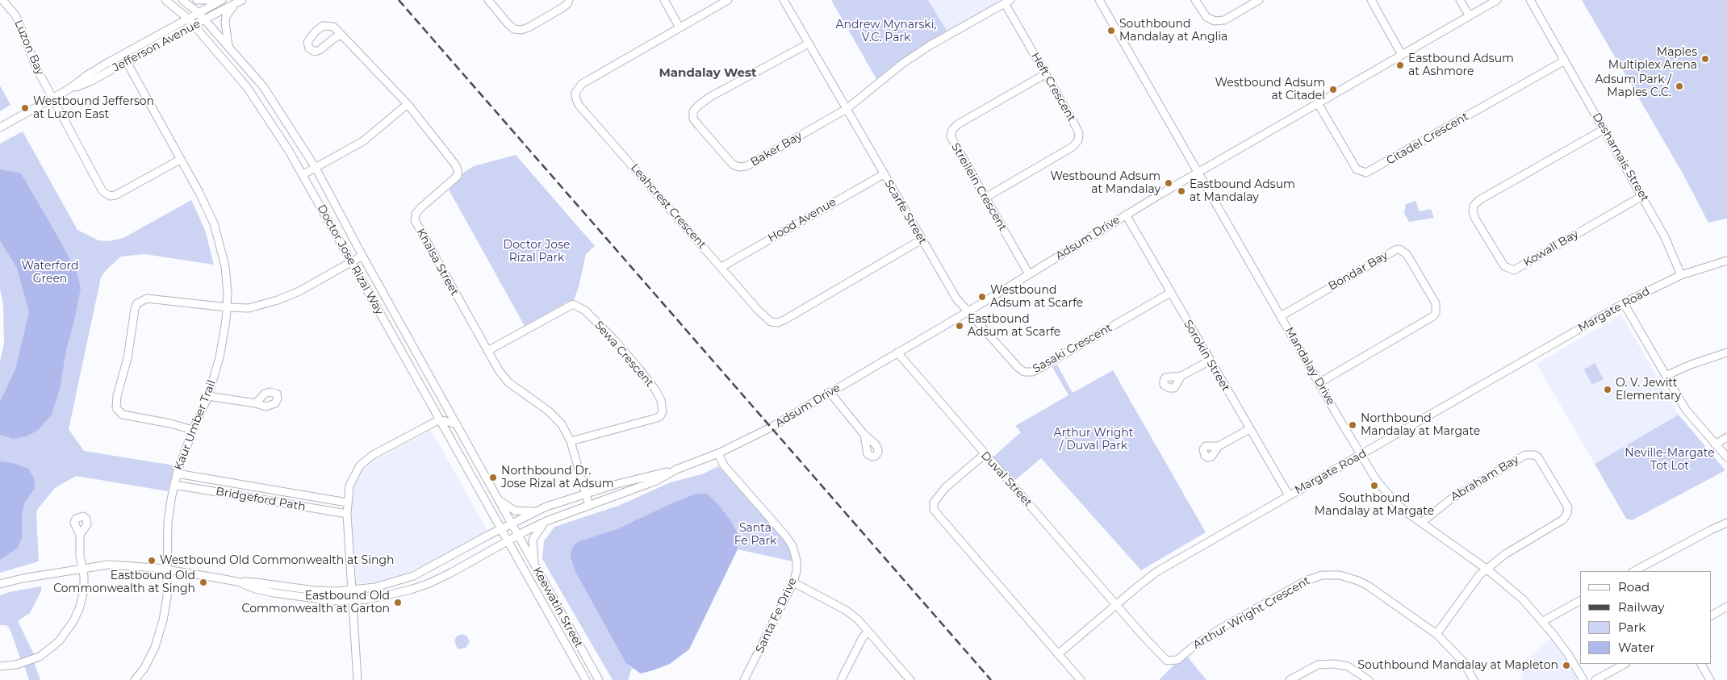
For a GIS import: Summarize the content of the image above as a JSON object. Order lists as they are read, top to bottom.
{
  "streets": {
    "street": [
      "Jefferson Avenue",
      "Luzon Bay",
      "Heft Crescent",
      "Citadel Crescent",
      "Baker Bay",
      "Desharnais Street",
      "Streilein Crescent",
      "Leahcrest Crescent",
      "Scarfe Street",
      "Hood Avenue",
      "Adsum Drive",
      "Kowall Bay",
      "Doctor Jose Rizal Way",
      "Khalsa Street",
      "Bondar Bay",
      "Margate Road",
      "Sasaki Crescent",
      "Sewa Crescent",
      "Sorokin Street",
      "Mandalay Drive",
      "Kaur Umber Trail",
      "Abraham Bay",
      "Duval Street",
      "Bridgeford Path",
      "Keewatin Street",
      "Arthur Wright Crescent",
      "Santa Fe Drive"
    ]
  },
  "crossings": [
    ["Jefferson Avenue", "Luzon Bay"],
    ["Jefferson Avenue", "Doctor Jose Rizal Way"],
    ["Jefferson Avenue", "Kaur Umber Trail"],
    ["Luzon Bay", "Kaur Umber Trail"],
    ["Heft Crescent", "Streilein Crescent"],
    ["Citadel Crescent", "Desharnais Street"],
    ["Citadel Crescent", "Adsum Drive"],
    ["Baker Bay", "Scarfe Street"],
    ["Desharnais Street", "Kowall Bay"],
    ["Desharnais Street", "Margate Road"],
    ["Streilein Crescent", "Adsum Drive"],
    ["Leahcrest Crescent", "Scarfe Street"],
    ["Leahcrest Crescent", "Hood Avenue"],
    ["Scarfe Street", "Hood Avenue"],
    ["Scarfe Street", "Adsum Drive"],
    ["Scarfe Street", "Sasaki Crescent"],
    ["Adsum Drive", "Doctor Jose Rizal Way"],
    ["Adsum Drive", "Khalsa Street"],
    ["Adsum Drive", "Sasaki Crescent"],
    ["Adsum Drive", "Sorokin Street"],
    ["Adsum Drive", "Mandalay Drive"],
    ["Adsum Drive", "Duval Street"],
    ["Adsum Drive", "Keewatin Street"],
    ["Adsum Drive", "Santa Fe Drive"],
    ["Doctor Jose Rizal Way", "Keewatin Street"],
    ["Khalsa Street", "Sewa Crescent"],
    ["Bondar Bay", "Mandalay Drive"],
    ["Margate Road", "Sorokin Street"],
    ["Margate Road", "Mandalay Drive"],
    ["Margate Road", "Duval Street"],
    ["Margate Road", "Arthur Wright Crescent"],
    ["Sasaki Crescent", "Sorokin Street"],
    ["Mandalay Drive", "Abraham Bay"],
    ["Kaur Umber Trail", "Bridgeford Path"],
    ["Duval Street", "Arthur Wright Crescent"]
  ],
  "districts": ["Mandalay West"],
  "parks": [
    "Andrew Mynarski, V.C. Park",
    "Doctor Jose Rizal Park",
    "Waterford Green",
    "Arthur Wright / Duval Park",
    "Neville-Margate Tot Lot",
    "Santa Fe Park"
  ],
  "places": [
    "Southbound Mandalay at Anglia",
    "Maples Multiplex Arena",
    "Eastbound Adsum at Ashmore",
    "Adsum Park / Maples C.C.",
    "Westbound Adsum at Citadel",
    "Westbound Jefferson at Luzon East",
    "Westbound Adsum at Mandalay",
    "Eastbound Adsum at Mandalay",
    "Westbound Adsum at Scarfe",
    "Eastbound Adsum at Scarfe",
    "O. V. Jewitt Elementary",
    "Northbound Mandalay at Margate",
    "Northbound Dr. Jose Rizal at Adsum",
    "Southbound Mandalay at Margate",
    "Westbound Old Commonwealth at Singh",
    "Eastbound Old Commonwealth at Singh",
    "Eastbound Old Commonwealth at Garton",
    "Southbound Mandalay at Mapleton"
  ],
  "legend": [
    "Road",
    "Railway",
    "Park",
    "Water"
  ]
}
